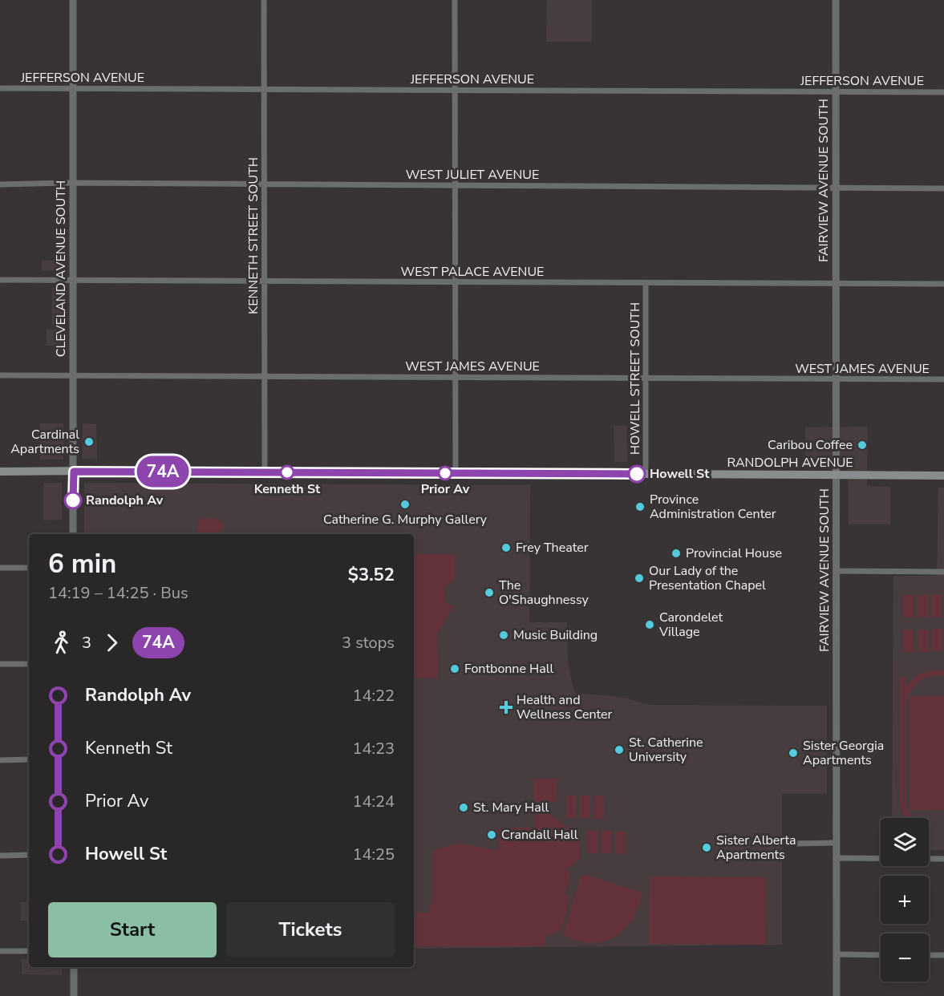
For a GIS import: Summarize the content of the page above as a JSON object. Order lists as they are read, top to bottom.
{
  "streets": {
    "main road": ["RANDOLPH AVENUE"],
    "street": [
      "JEFFERSON AVENUE",
      "WEST JULIET AVENUE",
      "FAIRVIEW AVENUE SOUTH",
      "KENNETH STREET SOUTH",
      "CLEVELAND AVENUE SOUTH",
      "WEST PALACE AVENUE",
      "WEST JAMES AVENUE",
      "HOWELL STREET SOUTH"
    ]
  },
  "crossings": [
    ["JEFFERSON AVENUE", "FAIRVIEW AVENUE SOUTH"],
    ["JEFFERSON AVENUE", "KENNETH STREET SOUTH"],
    ["JEFFERSON AVENUE", "CLEVELAND AVENUE SOUTH"],
    ["WEST JULIET AVENUE", "FAIRVIEW AVENUE SOUTH"],
    ["WEST JULIET AVENUE", "KENNETH STREET SOUTH"],
    ["WEST JULIET AVENUE", "CLEVELAND AVENUE SOUTH"],
    ["FAIRVIEW AVENUE SOUTH", "WEST PALACE AVENUE"],
    ["FAIRVIEW AVENUE SOUTH", "WEST JAMES AVENUE"],
    ["FAIRVIEW AVENUE SOUTH", "RANDOLPH AVENUE"],
    ["KENNETH STREET SOUTH", "WEST PALACE AVENUE"],
    ["KENNETH STREET SOUTH", "WEST JAMES AVENUE"],
    ["KENNETH STREET SOUTH", "RANDOLPH AVENUE"],
    ["CLEVELAND AVENUE SOUTH", "WEST PALACE AVENUE"],
    ["CLEVELAND AVENUE SOUTH", "WEST JAMES AVENUE"],
    ["CLEVELAND AVENUE SOUTH", "RANDOLPH AVENUE"],
    ["WEST PALACE AVENUE", "HOWELL STREET SOUTH"],
    ["WEST JAMES AVENUE", "HOWELL STREET SOUTH"],
    ["HOWELL STREET SOUTH", "RANDOLPH AVENUE"]
  ],
  "places": {
    "other": [
      "Cardinal Apartments",
      "Caribou Coffee",
      "Kenneth St",
      "Prior Av",
      "Howell St",
      "Randolph Av",
      "Catherine G. Murphy Gallery",
      "Province Administration Center",
      "Frey Theater",
      "Provincial House",
      "Our Lady of the Presentation Chapel",
      "The O'Shaughnessy",
      "Carondelet Village",
      "Music Building",
      "Fontbonne Hall",
      "St. Catherine University",
      "Sister Georgia Apartments",
      "St. Mary Hall",
      "Crandall Hall",
      "Sister Alberta Apartments"
    ],
    "health": ["Health and Wellness Center"]
  },
  "lines": ["bus line 74A"],
  "page": {
    "on_map": "74A",
    "heading": ["6 min", "14:19 – 14:25 · Bus", "$3.52"],
    "legs": ["3", "74A", "3 stops"],
    "list": [
      {
        "name": "Randolph Av",
        "value": "14:22"
      },
      {
        "name": "Kenneth St",
        "value": "14:23"
      },
      {
        "name": "Prior Av",
        "value": "14:24"
      },
      {
        "name": "Howell St",
        "value": "14:25"
      }
    ],
    "map_buttons": ["+", "−"],
    "buttons": ["Start", "Tickets"]
  }
}
